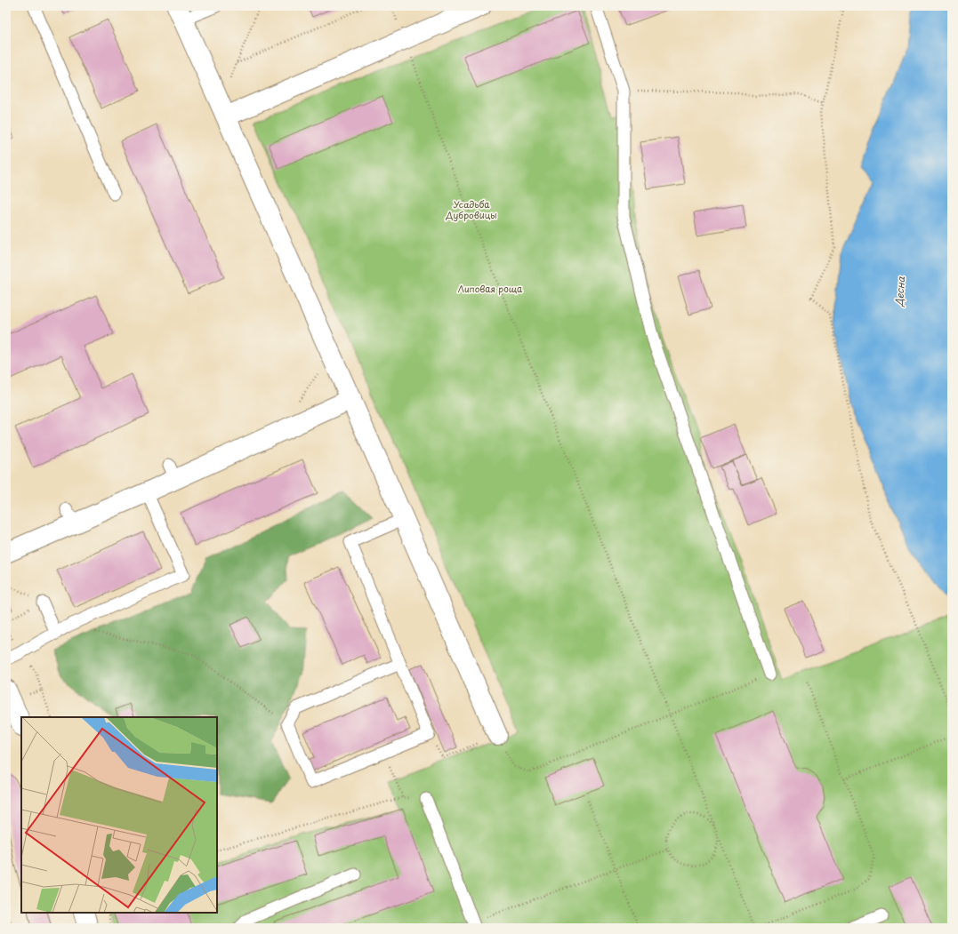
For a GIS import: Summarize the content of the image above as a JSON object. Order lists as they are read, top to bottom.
{
  "water": ["Десна"],
  "parks": ["Усадьба Дубровицы", "Липовая роща"]
}
